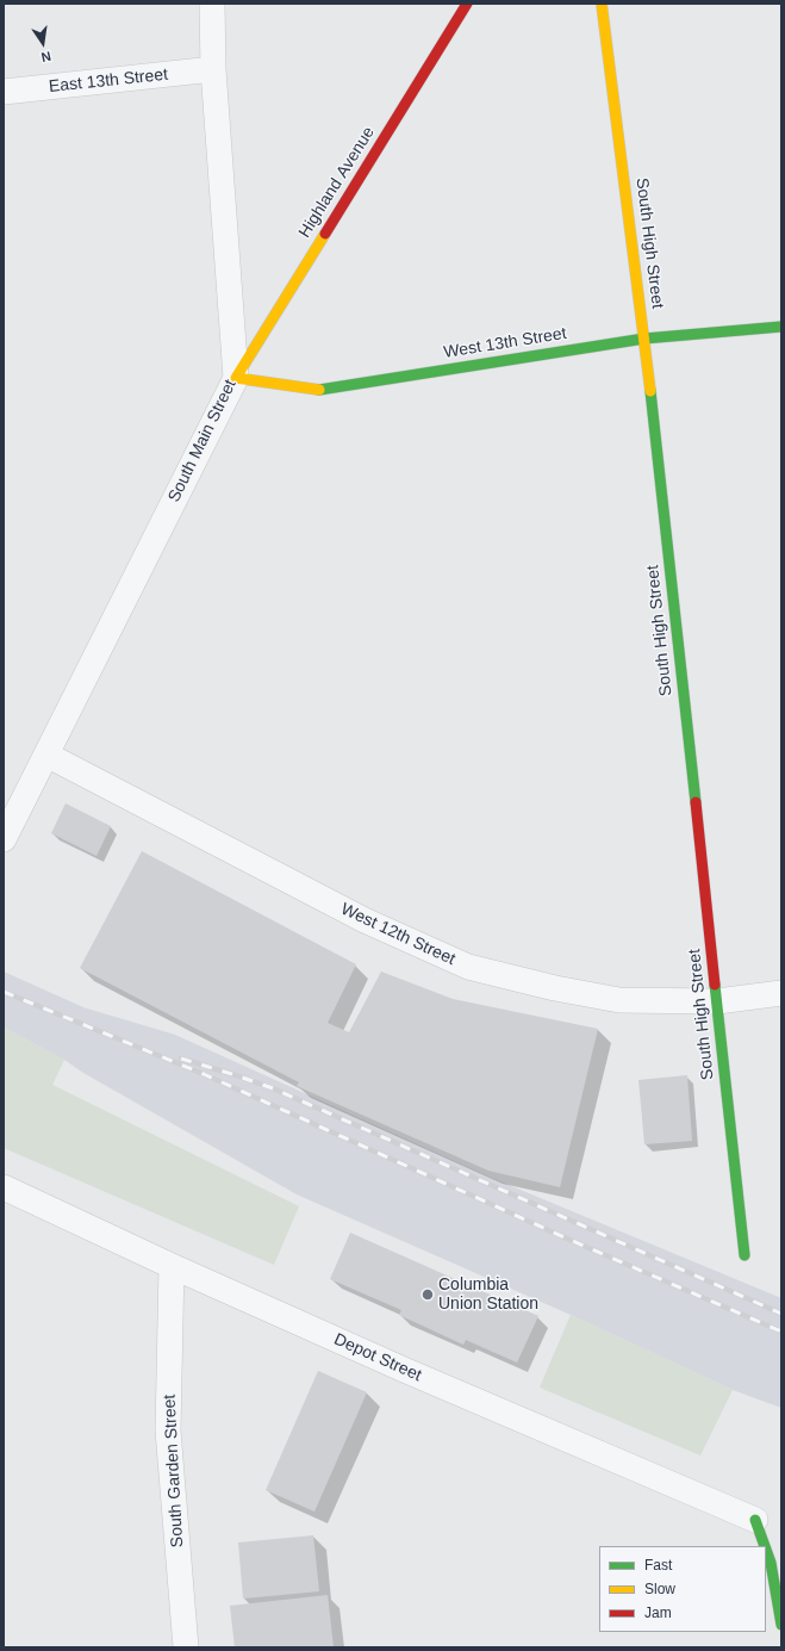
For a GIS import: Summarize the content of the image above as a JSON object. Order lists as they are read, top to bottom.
{
  "streets": {
    "street": [
      "East 13th Street",
      "Highland Avenue",
      "South High Street",
      "West 13th Street",
      "South Main Street",
      "West 12th Street",
      "Depot Street",
      "South Garden Street"
    ]
  },
  "crossings": [
    ["East 13th Street", "South Main Street"],
    ["Highland Avenue", "West 13th Street"],
    ["Highland Avenue", "South Main Street"],
    ["South High Street", "West 13th Street"],
    ["South High Street", "West 12th Street"],
    ["West 13th Street", "South Main Street"],
    ["South Main Street", "West 12th Street"],
    ["Depot Street", "South Garden Street"]
  ],
  "places": ["Columbia Union Station"],
  "legend": ["Fast", "Slow", "Jam"],
  "north": "bottom"
}
